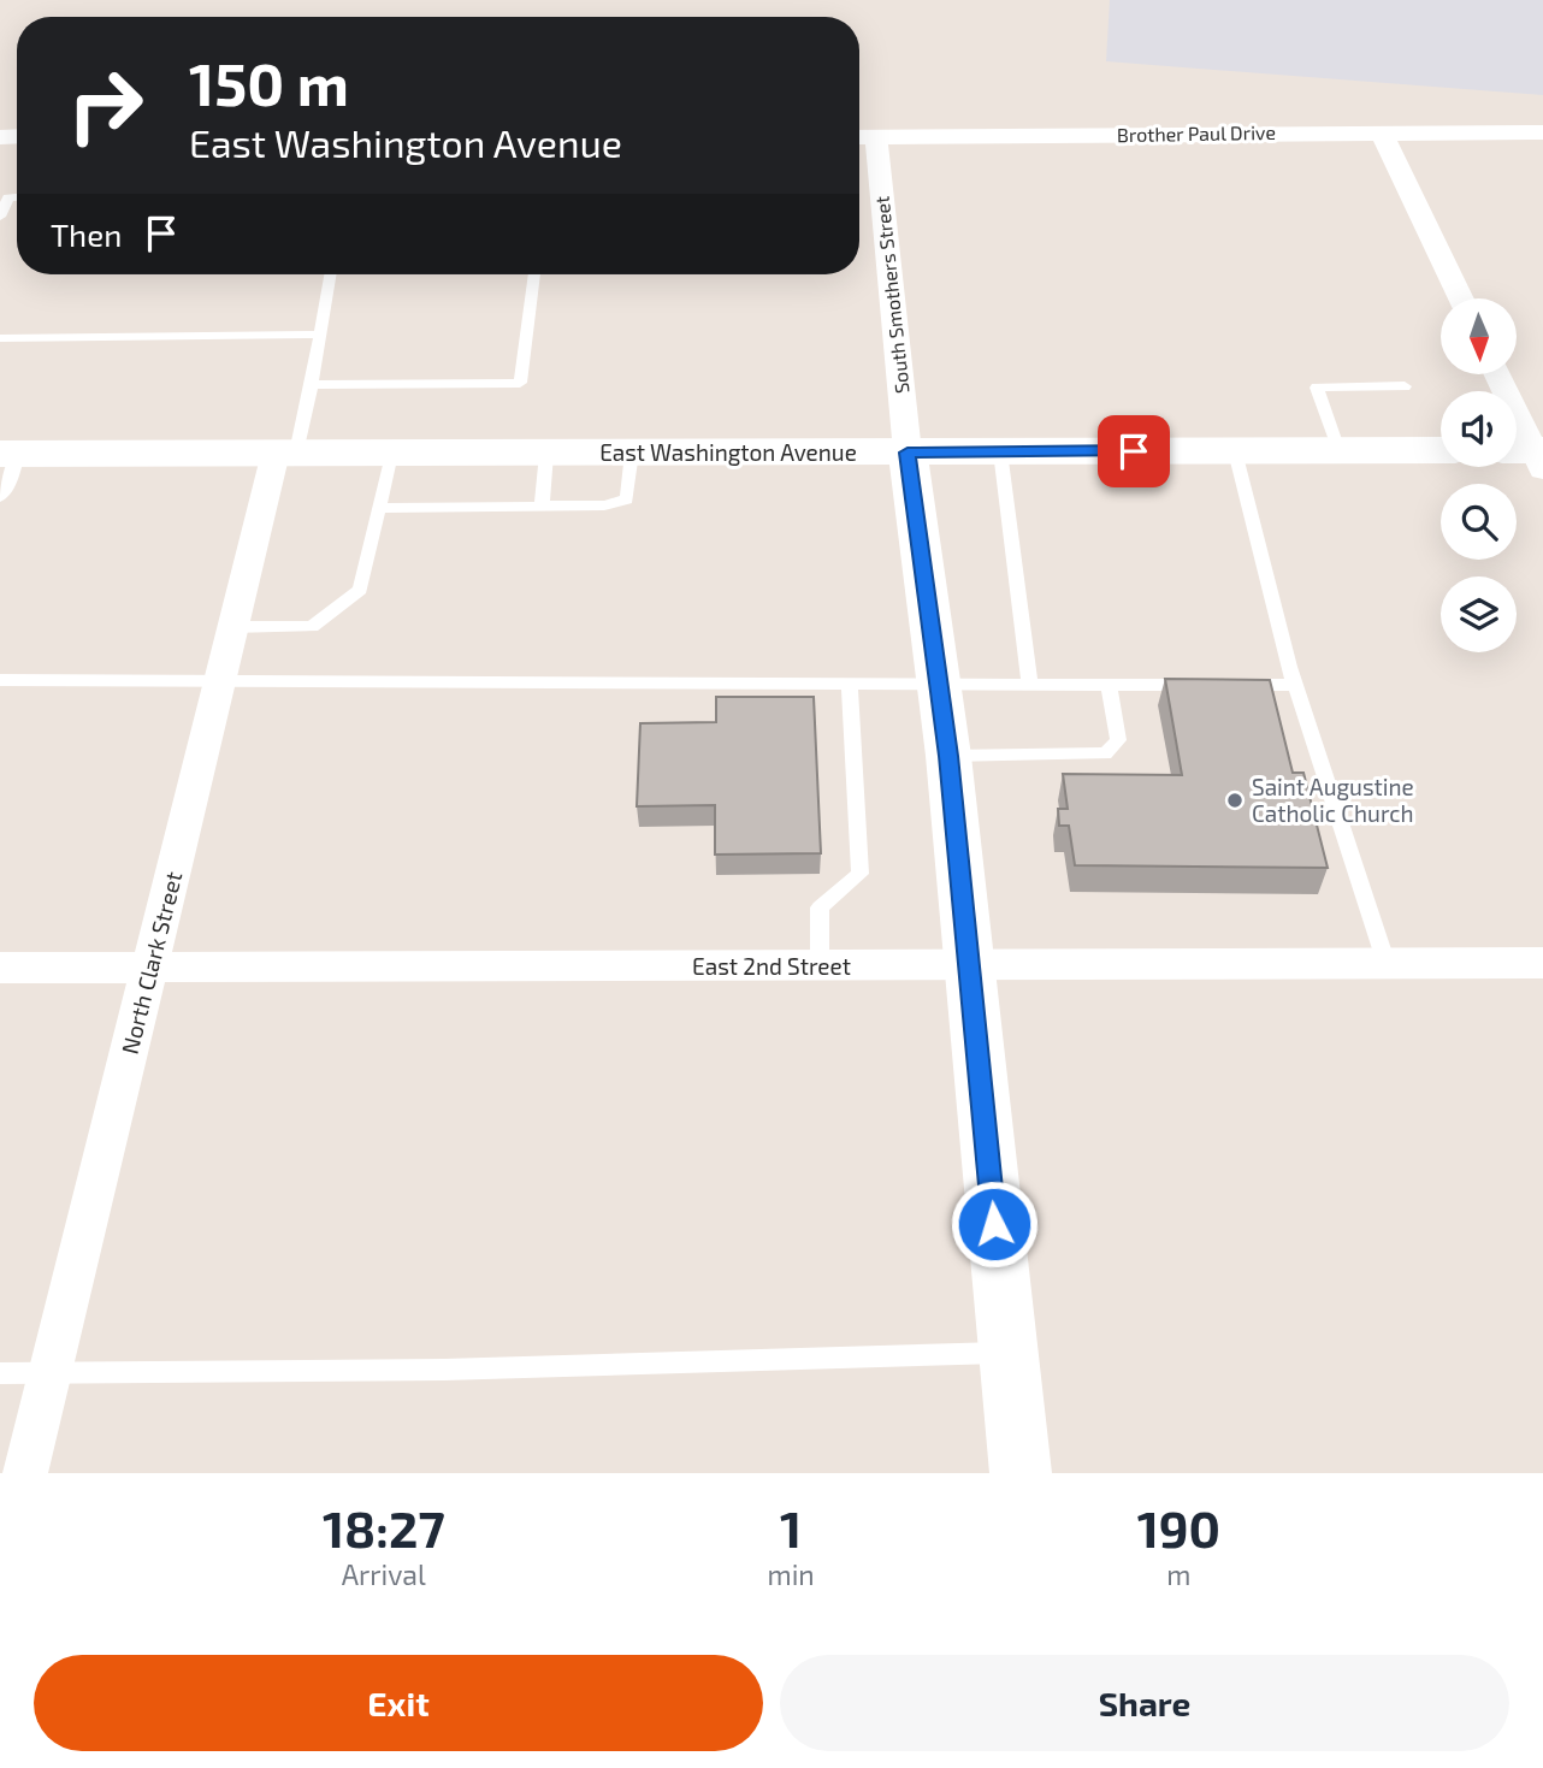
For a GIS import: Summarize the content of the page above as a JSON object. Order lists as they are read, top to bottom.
{
  "streets": {
    "street": [
      "Brother Paul Drive",
      "South Smothers Street",
      "East Washington Avenue",
      "North Clark Street",
      "East 2nd Street"
    ]
  },
  "crossings": [
    ["Brother Paul Drive", "South Smothers Street"],
    ["South Smothers Street", "East Washington Avenue"],
    ["East Washington Avenue", "North Clark Street"],
    ["North Clark Street", "East 2nd Street"]
  ],
  "places": ["Saint Augustine Catholic Church"],
  "north": "bottom",
  "page": {
    "turn": ["150 m", "East Washington Avenue"],
    "then": "Then",
    "eta": [
      "18:27",
      "Arrival",
      "1",
      "min",
      "190",
      "m"
    ],
    "buttons": ["Exit", "Share"]
  }
}
